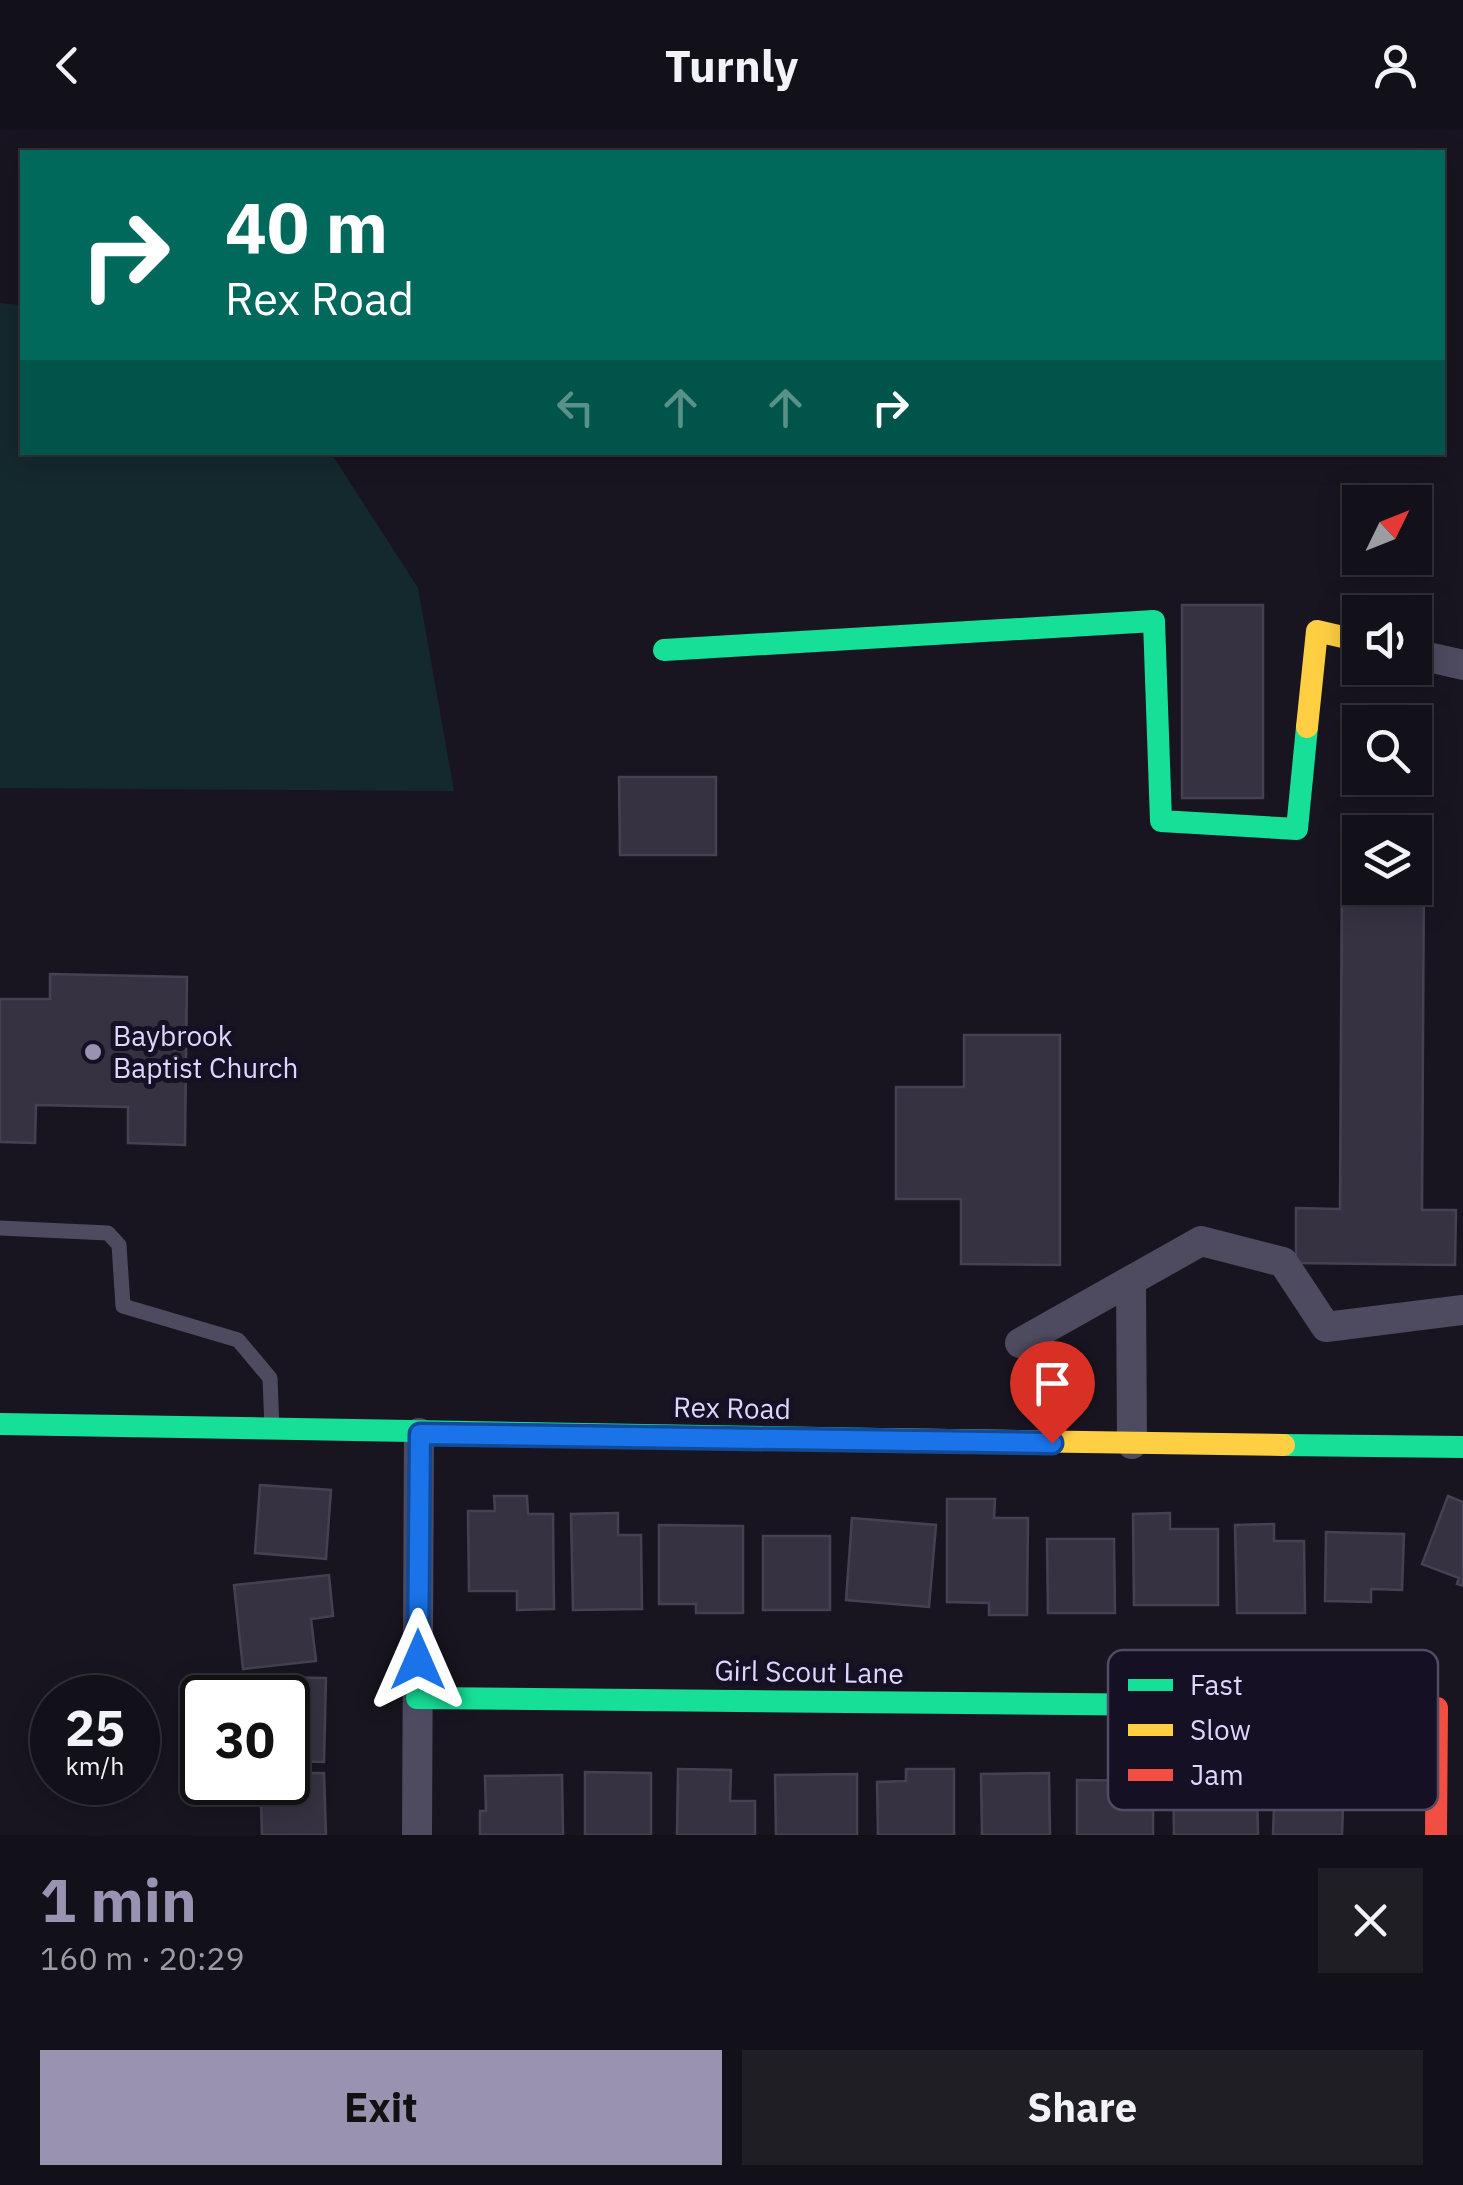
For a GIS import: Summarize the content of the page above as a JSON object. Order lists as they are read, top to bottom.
{
  "streets": {
    "street": ["Rex Road", "Girl Scout Lane"]
  },
  "places": ["Baybrook Baptist Church"],
  "legend": ["Fast", "Slow", "Jam"],
  "north": "top right",
  "page": {
    "header": "Turnly",
    "turn": ["40 m", "Rex Road"],
    "speed": "25 km/h",
    "limit": "30",
    "heading": ["1 min", "160 m · 20:29"],
    "buttons": ["Exit", "Share"]
  }
}
